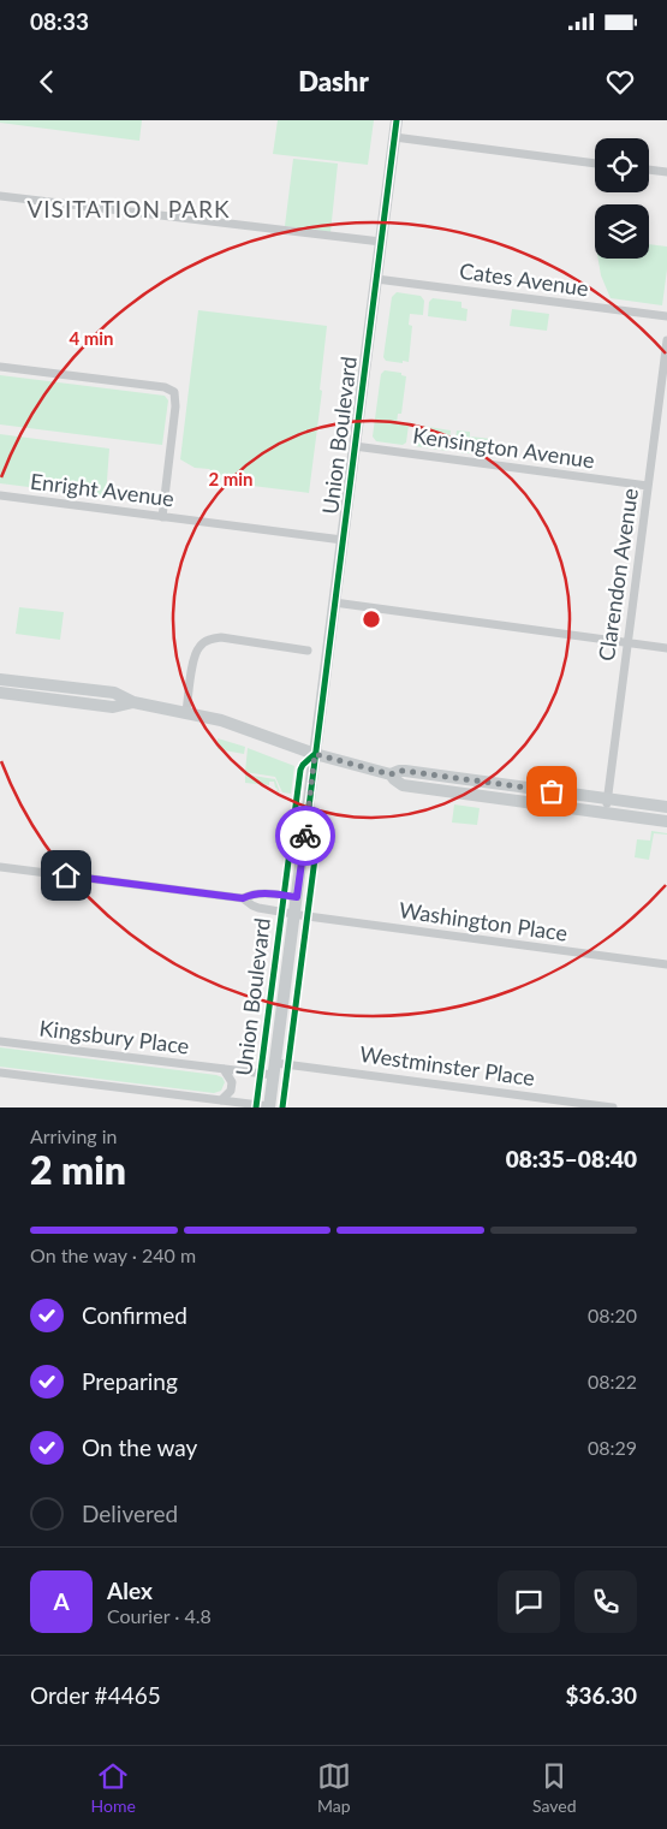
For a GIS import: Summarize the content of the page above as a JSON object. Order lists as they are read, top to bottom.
{
  "streets": {
    "main road": ["Union Boulevard"],
    "street": [
      "Cates Avenue",
      "Kensington Avenue",
      "Enright Avenue",
      "Clarendon Avenue",
      "Washington Place",
      "Kingsbury Place",
      "Westminster Place"
    ]
  },
  "crossings": [
    ["Cates Avenue", "Union Boulevard"],
    ["Union Boulevard", "Kensington Avenue"],
    ["Union Boulevard", "Enright Avenue"],
    ["Union Boulevard", "Washington Place"],
    ["Union Boulevard", "Kingsbury Place"],
    ["Union Boulevard", "Westminster Place"],
    ["Kensington Avenue", "Clarendon Avenue"],
    ["Kingsbury Place", "Westminster Place"]
  ],
  "districts": ["VISITATION PARK"],
  "page": {
    "status": "08:33",
    "header": "Dashr",
    "heading": ["2 min", "Arriving in", "08:35–08:40"],
    "panel": [
      "Alex",
      "Courier · 4.8",
      "Order #4465",
      "$36.30"
    ],
    "bar": "On the way · 240 m",
    "list": [
      ["Confirmed", "08:20"],
      ["Preparing", "08:22"],
      ["On the way", "08:29"],
      "Delivered"
    ],
    "round": "A",
    "tabs": ["Home", "Map", "Saved"]
  },
  "rings": ["4 min", "2 min"]
}
